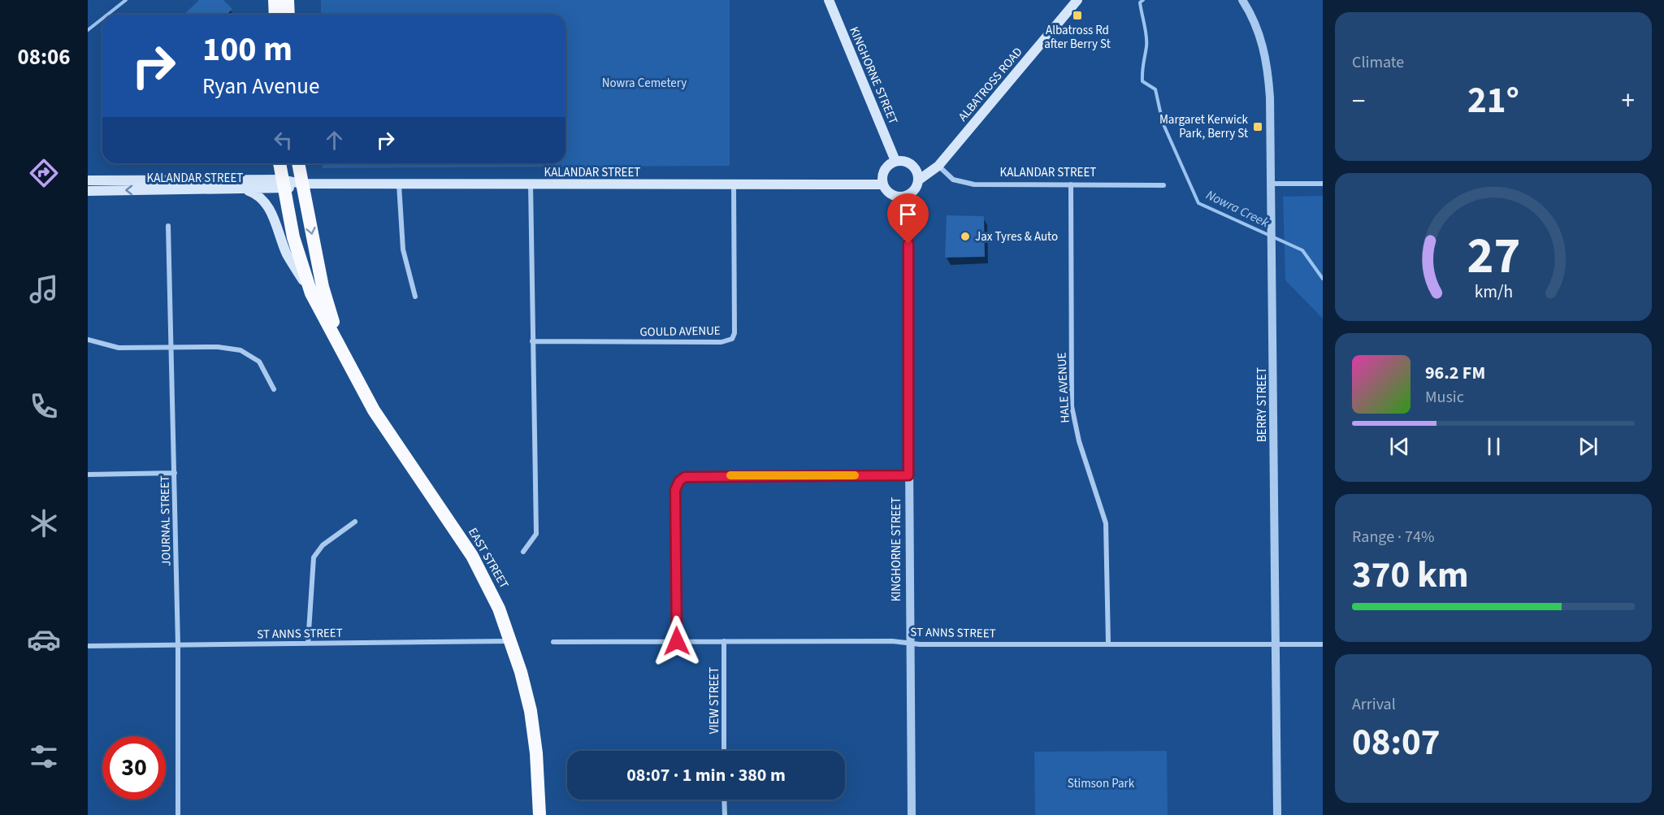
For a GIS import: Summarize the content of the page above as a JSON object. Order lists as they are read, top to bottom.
{
  "streets": {
    "highway": ["EAST STREET"],
    "main road": ["KINGHORNE STREET", "ALBATROSS ROAD", "KALANDAR STREET"],
    "street": [
      "GOULD AVENUE",
      "HALE AVENUE",
      "BERRY STREET",
      "JOURNAL STREET",
      "ST ANNS STREET",
      "VIEW STREET"
    ]
  },
  "crossings": [
    ["KINGHORNE STREET", "ALBATROSS ROAD"],
    ["KINGHORNE STREET", "KALANDAR STREET"],
    ["KINGHORNE STREET", "ST ANNS STREET"],
    ["ALBATROSS ROAD", "KALANDAR STREET"],
    ["KALANDAR STREET", "GOULD AVENUE"],
    ["KALANDAR STREET", "HALE AVENUE"],
    ["KALANDAR STREET", "EAST STREET"],
    ["HALE AVENUE", "ST ANNS STREET"],
    ["BERRY STREET", "ST ANNS STREET"],
    ["JOURNAL STREET", "ST ANNS STREET"],
    ["EAST STREET", "ST ANNS STREET"],
    ["ST ANNS STREET", "VIEW STREET"]
  ],
  "water": ["Nowra Creek"],
  "parks": ["Nowra Cemetery", "Stimson Park"],
  "places": {
    "transit": ["Albatross Rd after Berry St", "Margaret Kerwick Park, Berry St"],
    "other": ["Jax Tyres & Auto"]
  },
  "page": {
    "tabs": "08:06",
    "tile": [
      "Climate",
      ["Range · 74%", "370 km"],
      ["Arrival", "08:07"]
    ],
    "turn": ["100 m", "Ryan Avenue"],
    "heat": ["−", "21°", "+"],
    "song": ["96.2 FM", "Music"],
    "limit": "30",
    "trip": "08:07 · 1 min · 380 m",
    "gauge": ["27", "km/h"]
  }
}
